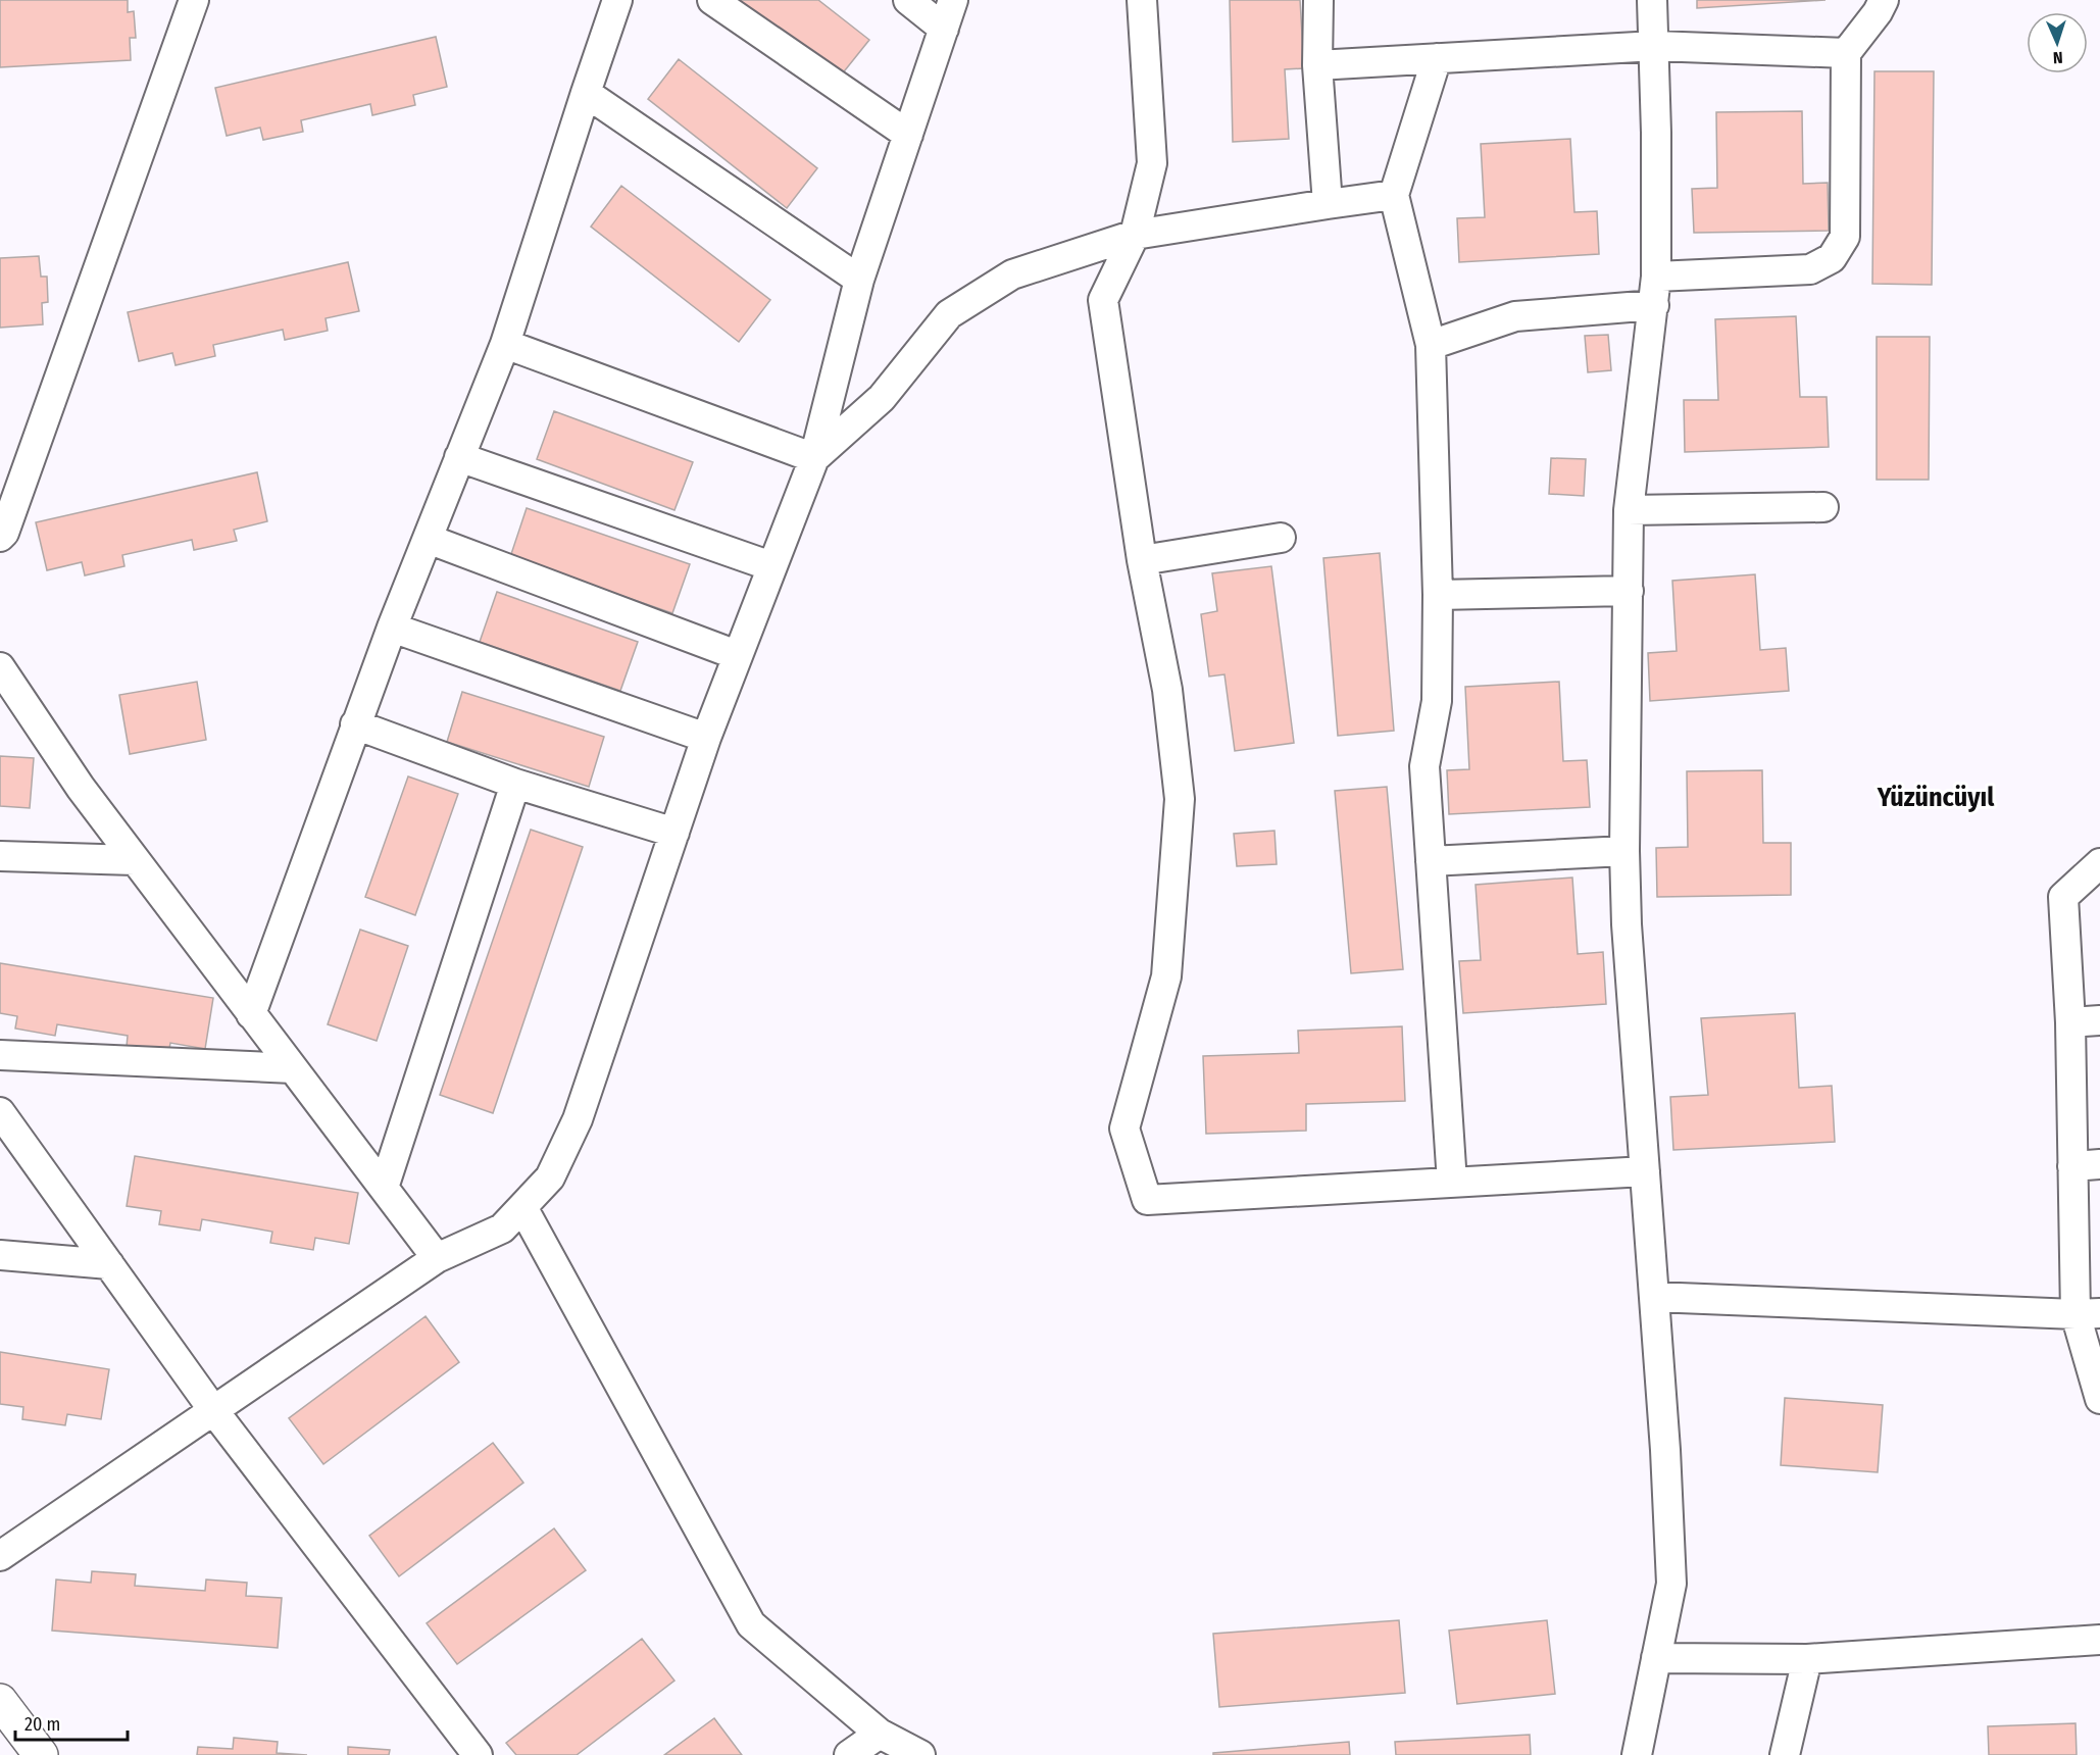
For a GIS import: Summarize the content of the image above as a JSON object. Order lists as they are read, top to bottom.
{
  "districts": ["Yüzüncüyıl"],
  "scale_bar": "20 m",
  "north": "bottom"
}
